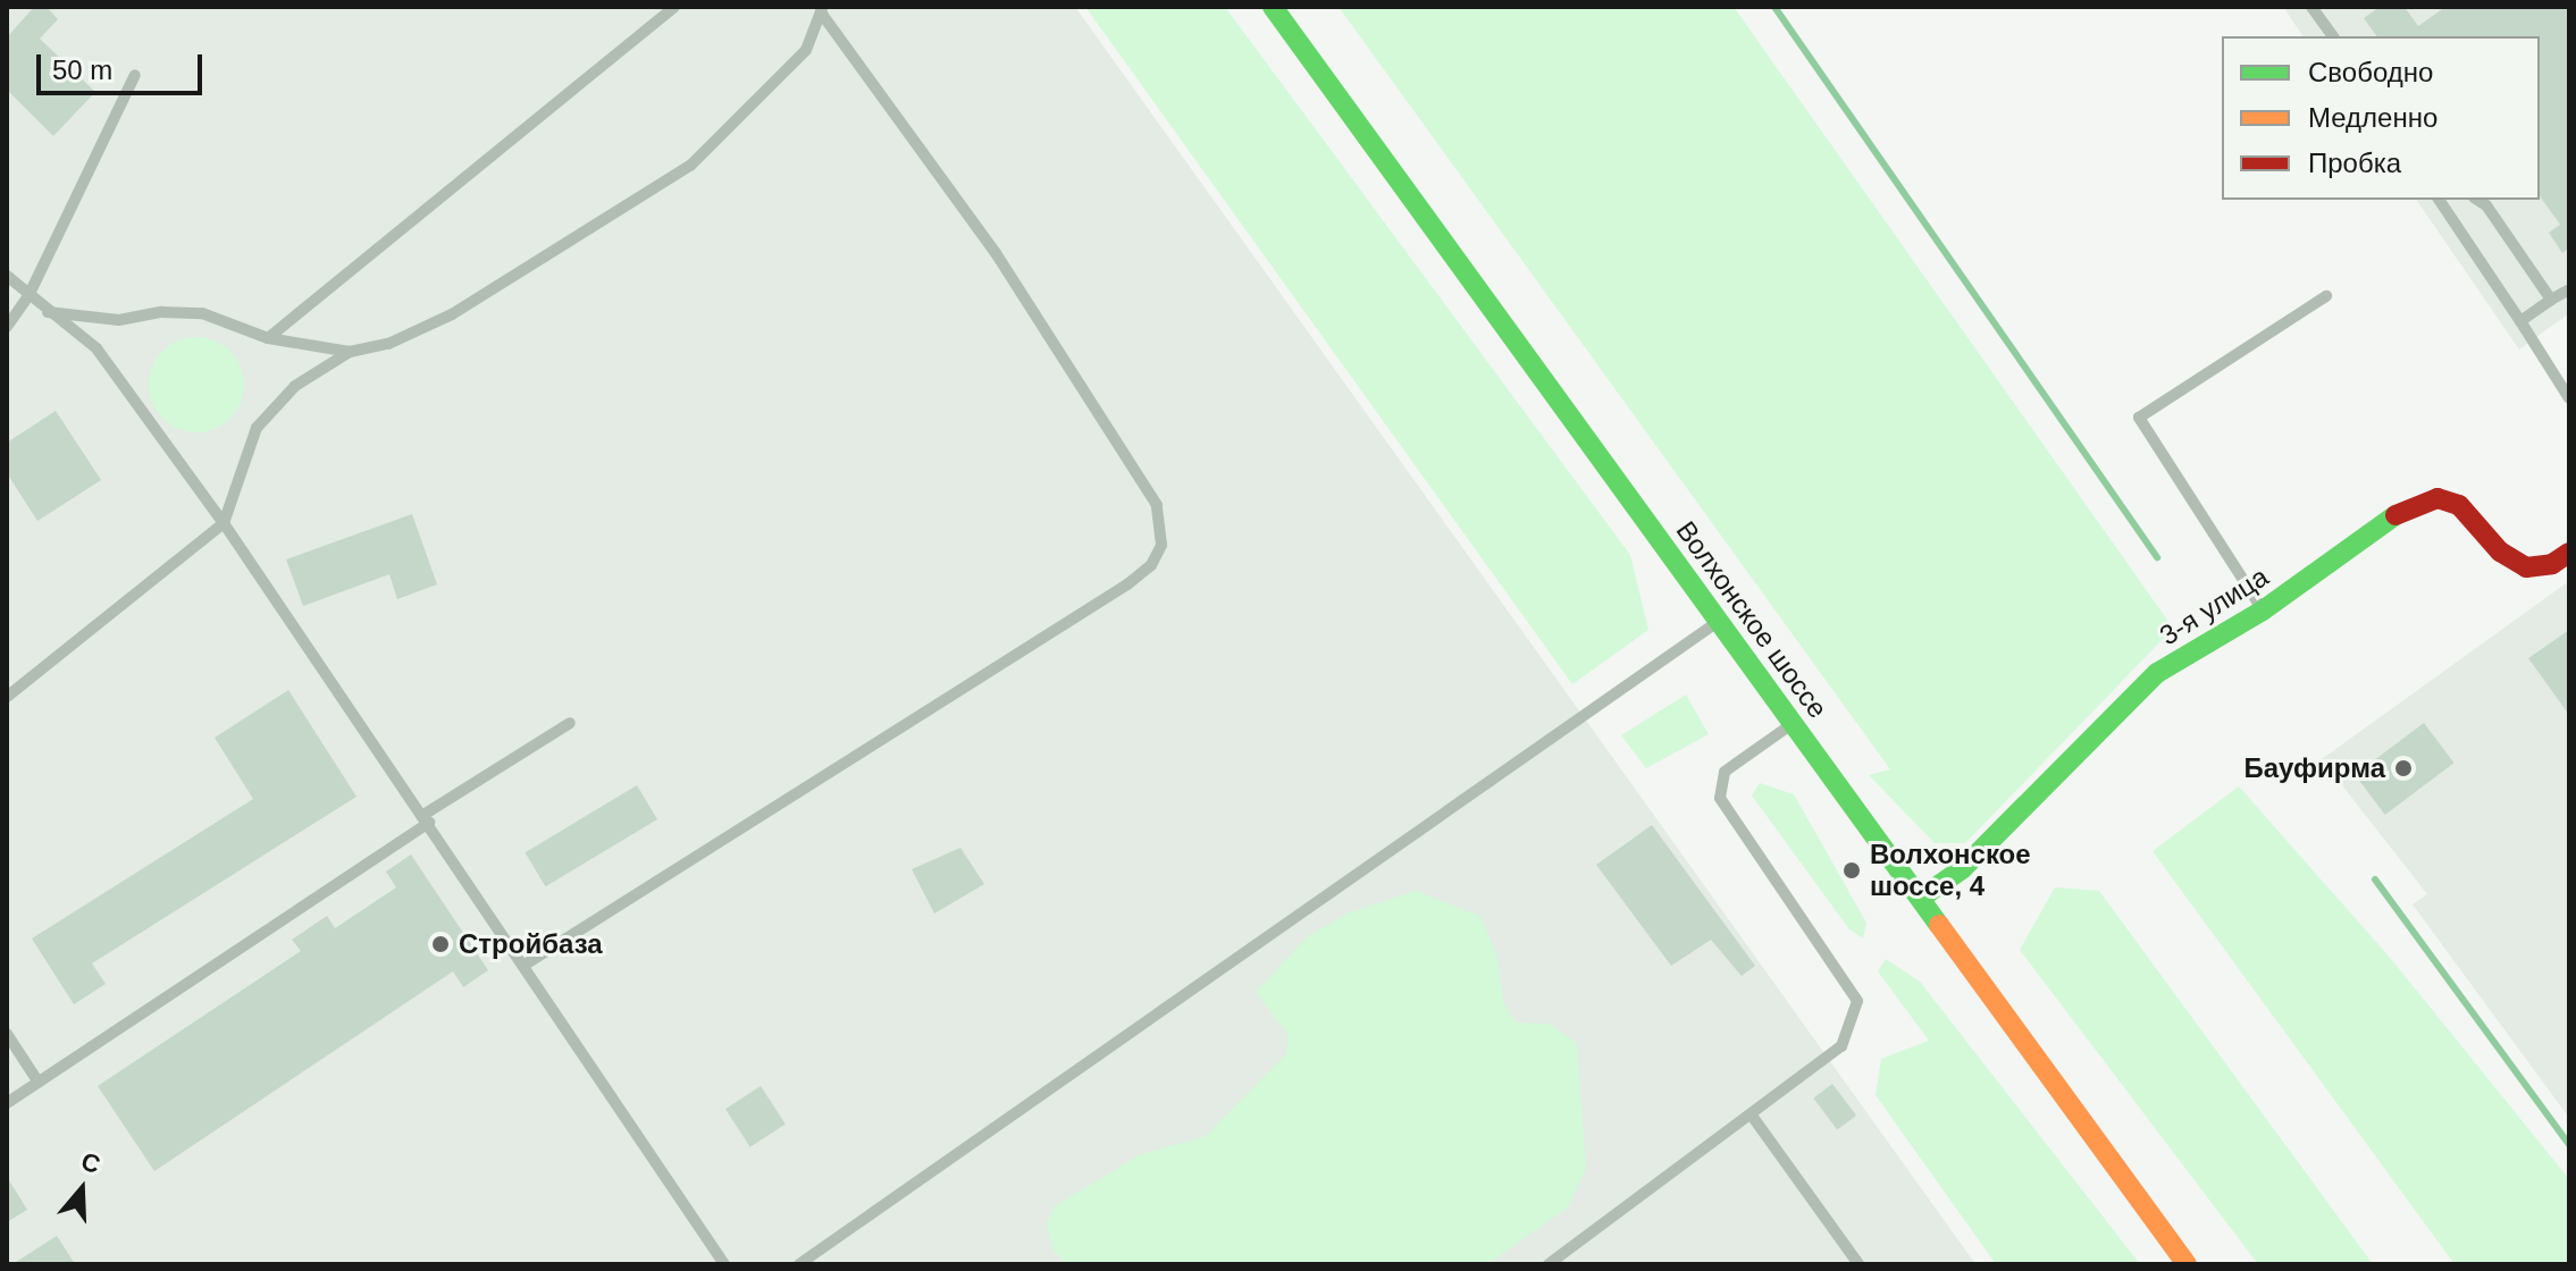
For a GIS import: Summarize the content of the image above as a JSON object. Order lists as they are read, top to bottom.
{
  "streets": {
    "main road": ["3-я улица", "Волхонское шоссе"]
  },
  "crossings": [
    ["3-я улица", "Волхонское шоссе"]
  ],
  "places": ["Бауфирма", "Волхонское шоссе, 4", "Стройбаза"],
  "legend": ["Свободно", "Медленно", "Пробка"],
  "scale_bar": "50 m",
  "north": "top"
}
